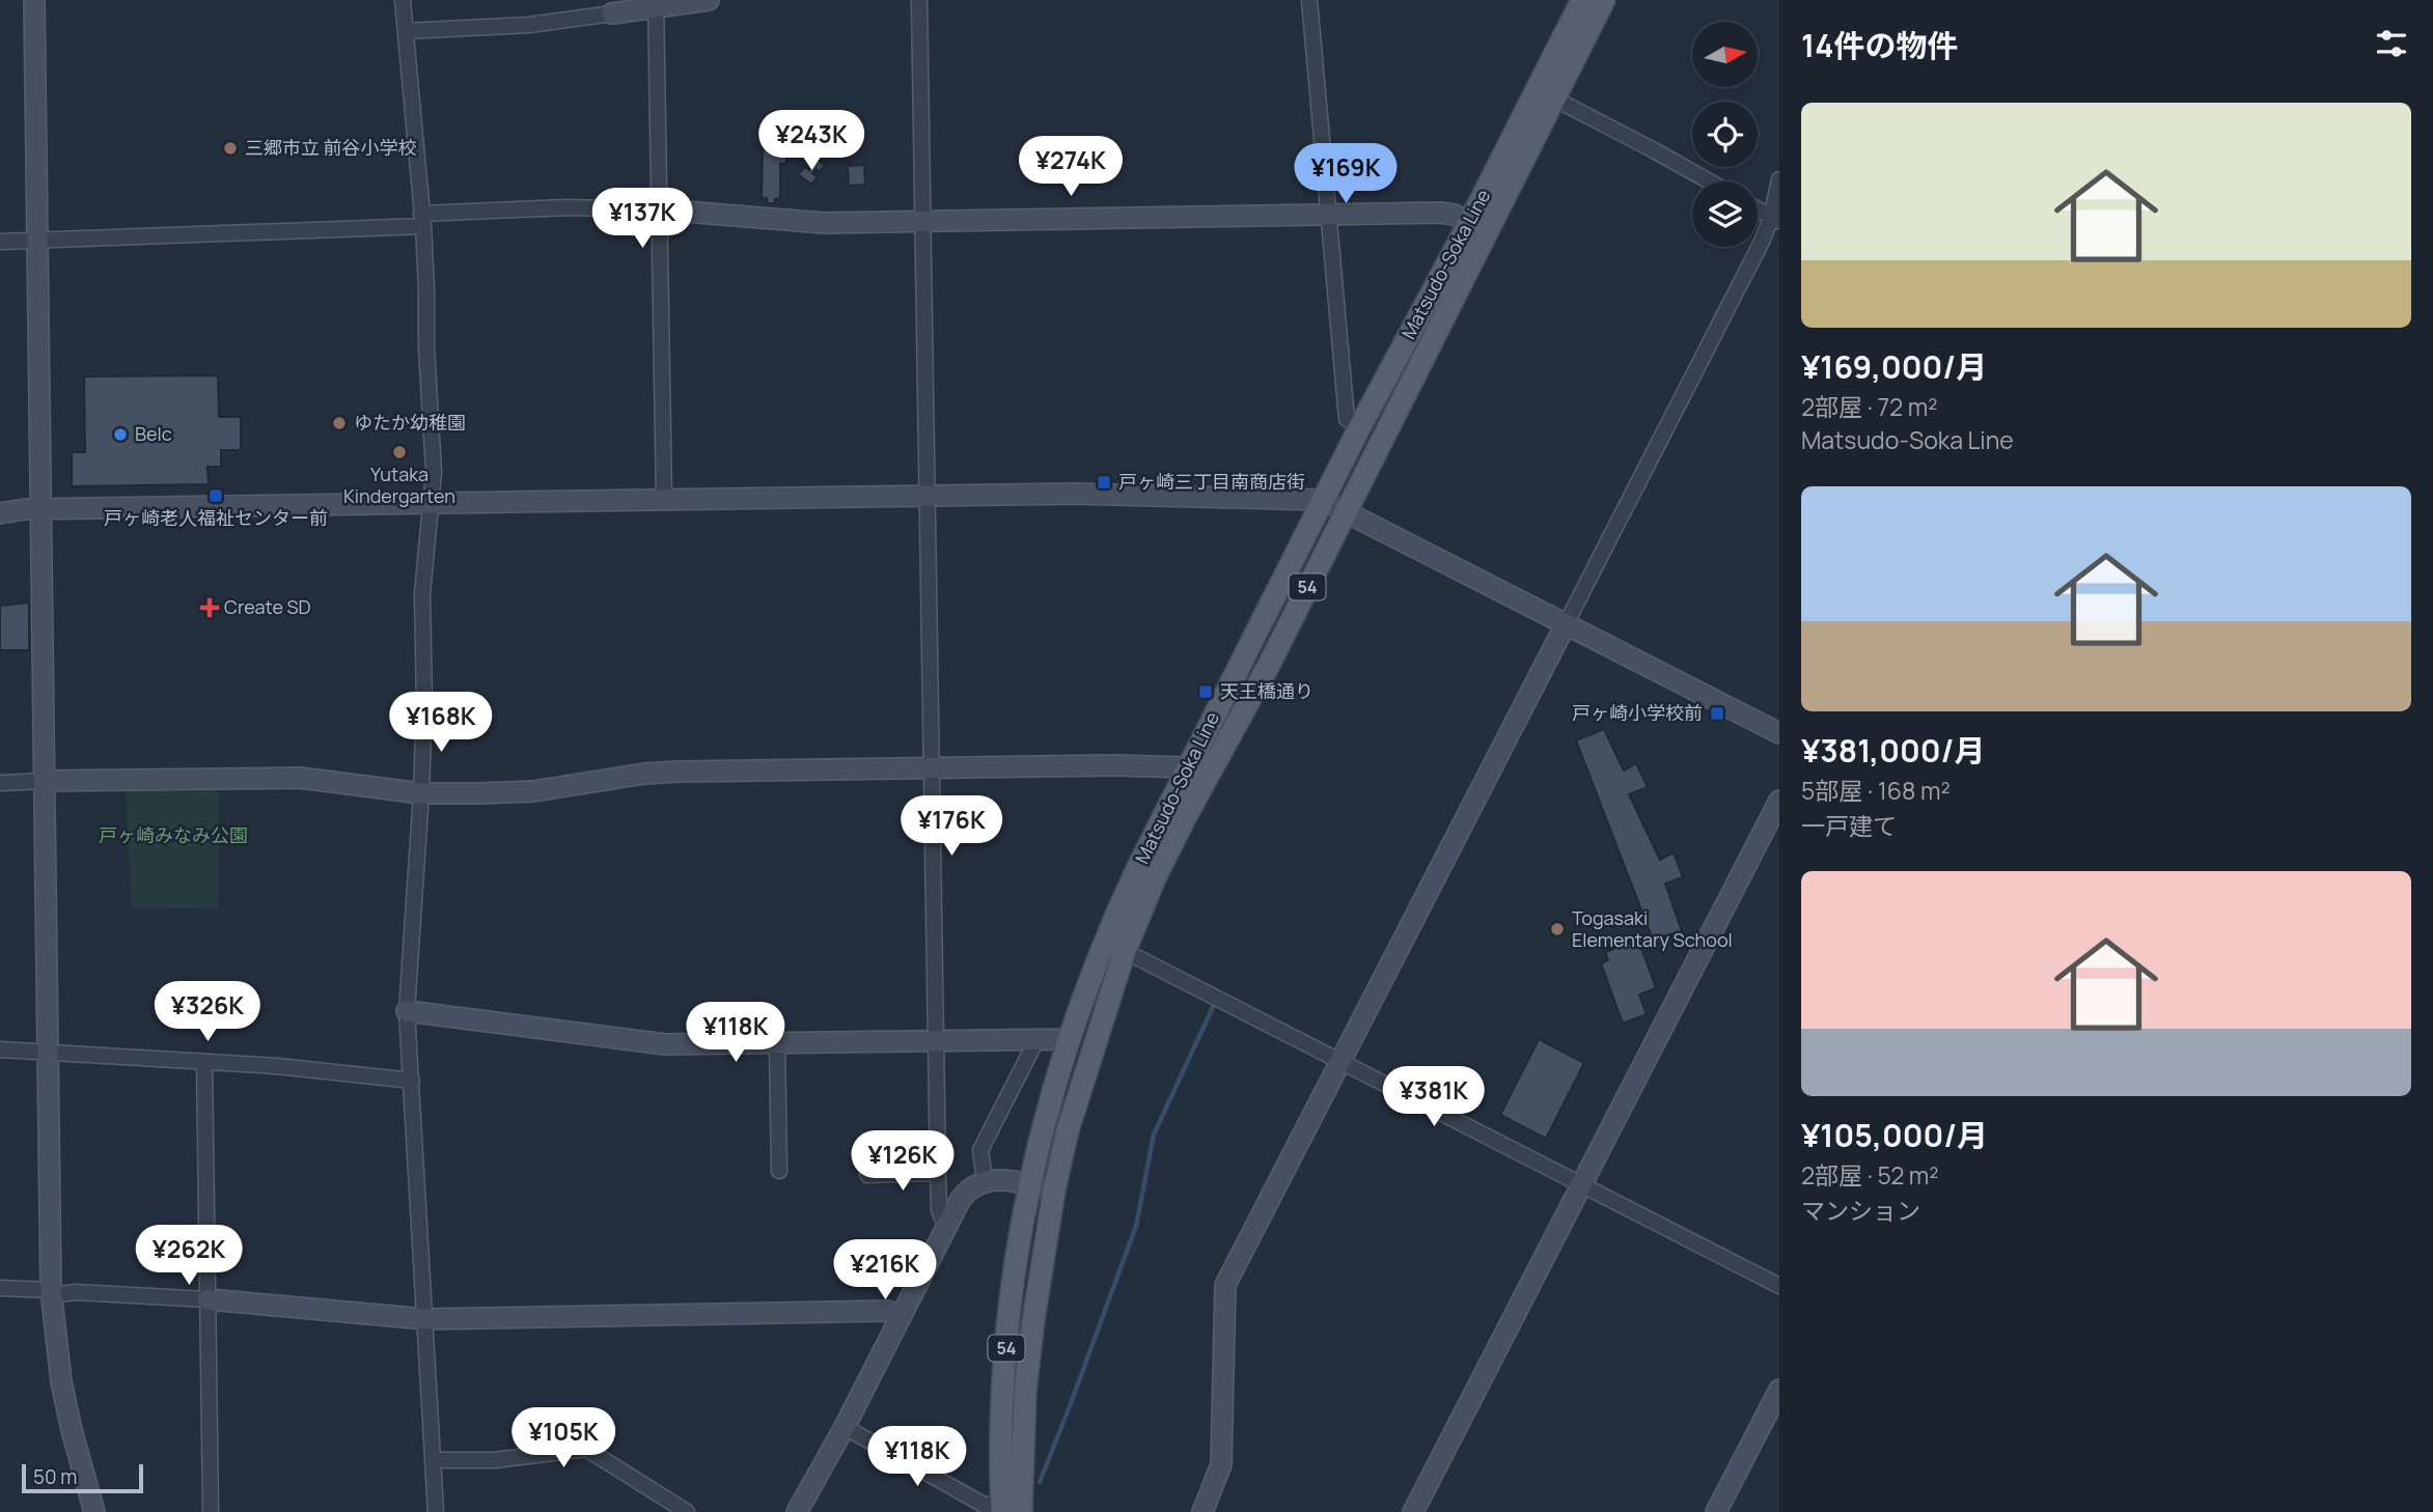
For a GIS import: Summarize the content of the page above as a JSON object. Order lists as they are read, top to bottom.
{
  "streets": {
    "main road": ["Matsudo-Soka Line", "54"]
  },
  "parks": ["戸ヶ崎みなみ公園"],
  "places": {
    "other": [
      "三郷市立 前谷小学校",
      "ゆたか幼稚園",
      "Belc",
      "Yutaka Kindergarten",
      "Togasaki Elementary School"
    ],
    "transit": [
      "戸ヶ崎三丁目南商店街",
      "戸ヶ崎老人福祉センター前",
      "天王橋通り",
      "戸ヶ崎小学校前"
    ],
    "health": ["Create SD"]
  },
  "scale_bar": "50 m",
  "north": "right",
  "page": {
    "heading": "14件の物件",
    "list": [
      {
        "name": "¥169,000/月",
        "note": "2部屋 · 72 m² · Matsudo-Soka Line"
      },
      {
        "name": "¥381,000/月",
        "note": "5部屋 · 168 m² · 一戸建て"
      },
      {
        "name": "¥105,000/月",
        "note": "2部屋 · 52 m² · マンション"
      }
    ],
    "price": [
      "¥243K",
      "¥274K",
      "¥169K",
      "¥137K",
      "¥168K",
      "¥176K",
      "¥326K",
      "¥118K",
      "¥381K",
      "¥126K",
      "¥262K",
      "¥216K",
      "¥105K",
      "¥118K"
    ],
    "scale": "50 m"
  }
}
